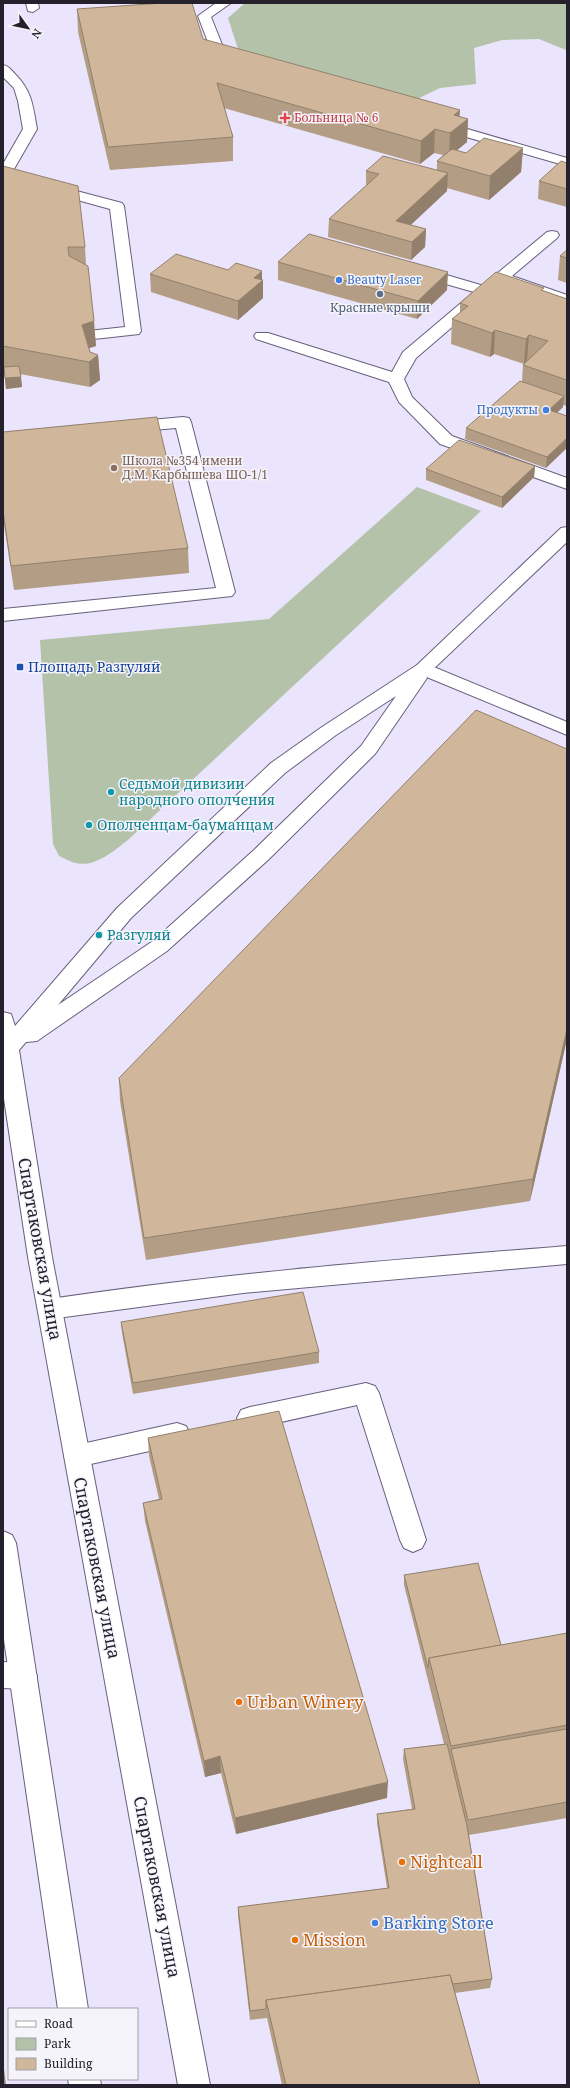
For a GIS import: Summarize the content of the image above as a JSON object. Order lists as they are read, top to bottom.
{
  "streets": {
    "main road": ["Спартаковская улица"]
  },
  "places": {
    "health": ["Больница № 6"],
    "other": [
      "Beauty Laser",
      "Красные крыши",
      "Продукты",
      "Школа №354 имени Д.М. Карбышева ШО-1/1",
      "Седьмой дивизии народного ополчения",
      "Ополченцам-бауманцам",
      "Разгуляй",
      "Urban Winery",
      "Nightcall",
      "Barking Store",
      "Mission"
    ],
    "transit": ["Площадь Разгуляй"]
  },
  "legend": ["Road", "Park", "Building"],
  "north": "bottom right"
}
